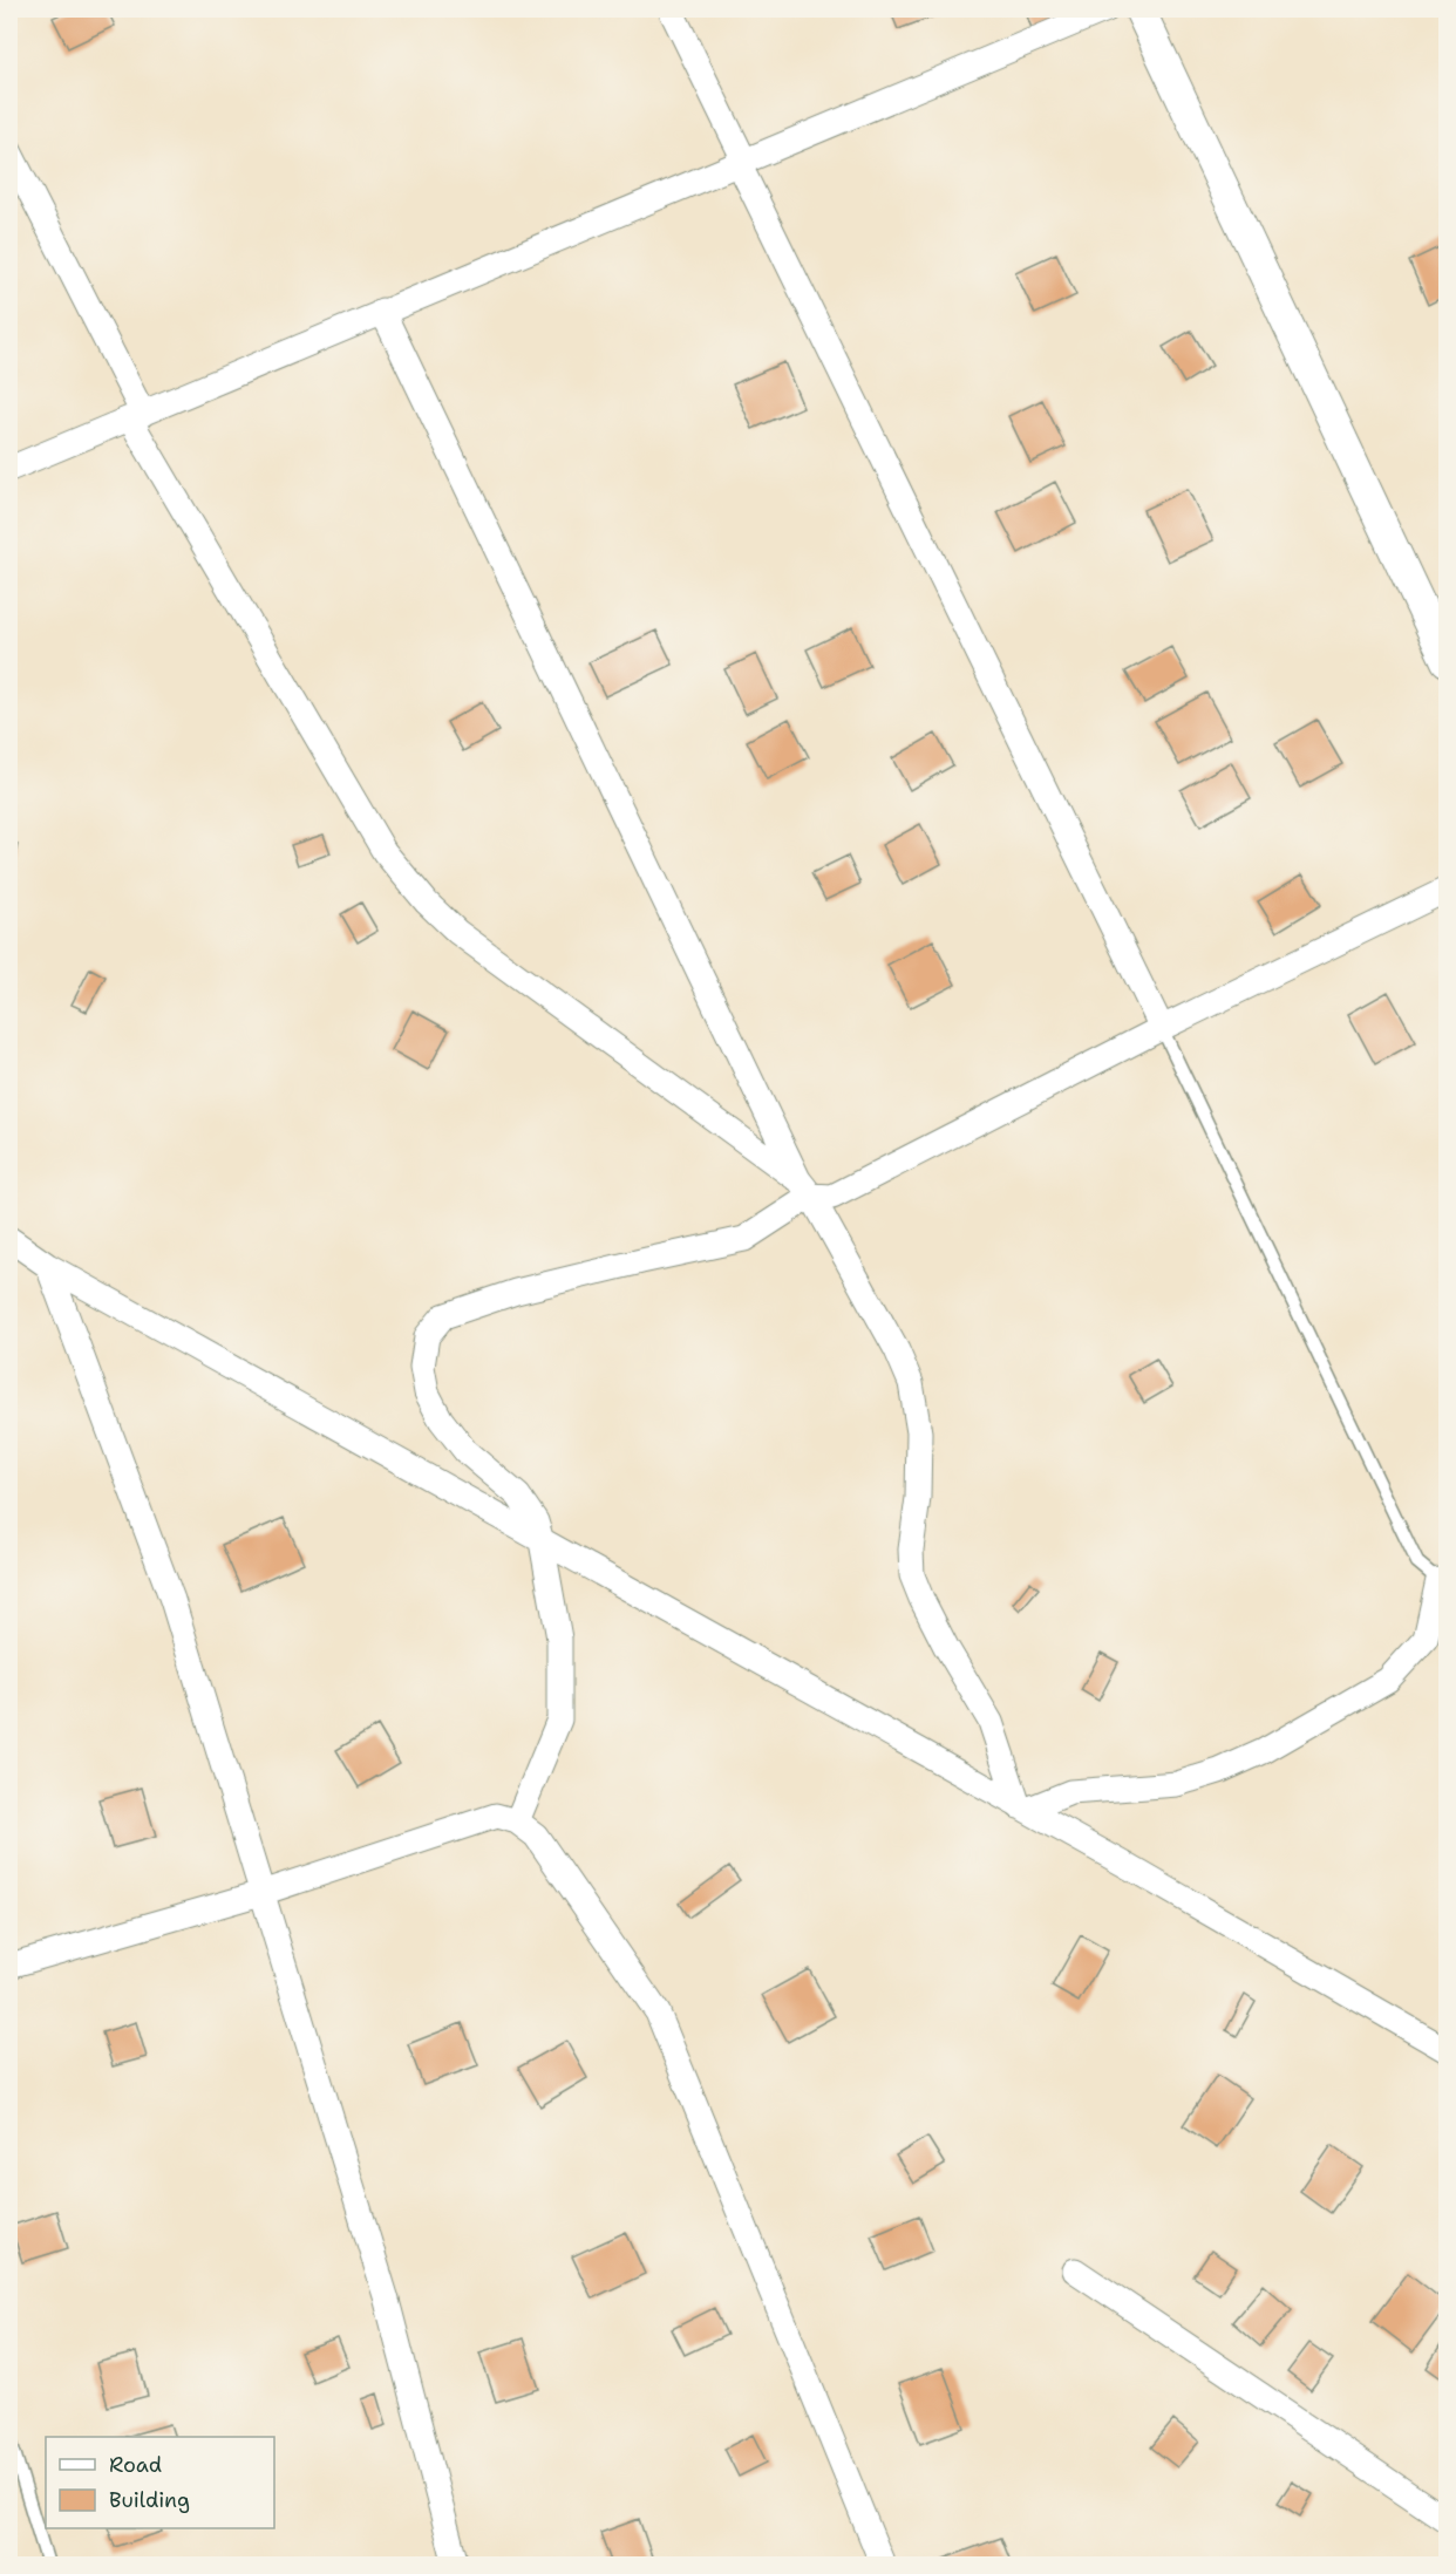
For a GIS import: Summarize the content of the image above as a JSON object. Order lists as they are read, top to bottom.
{
  "legend": ["Road", "Building"]
}
